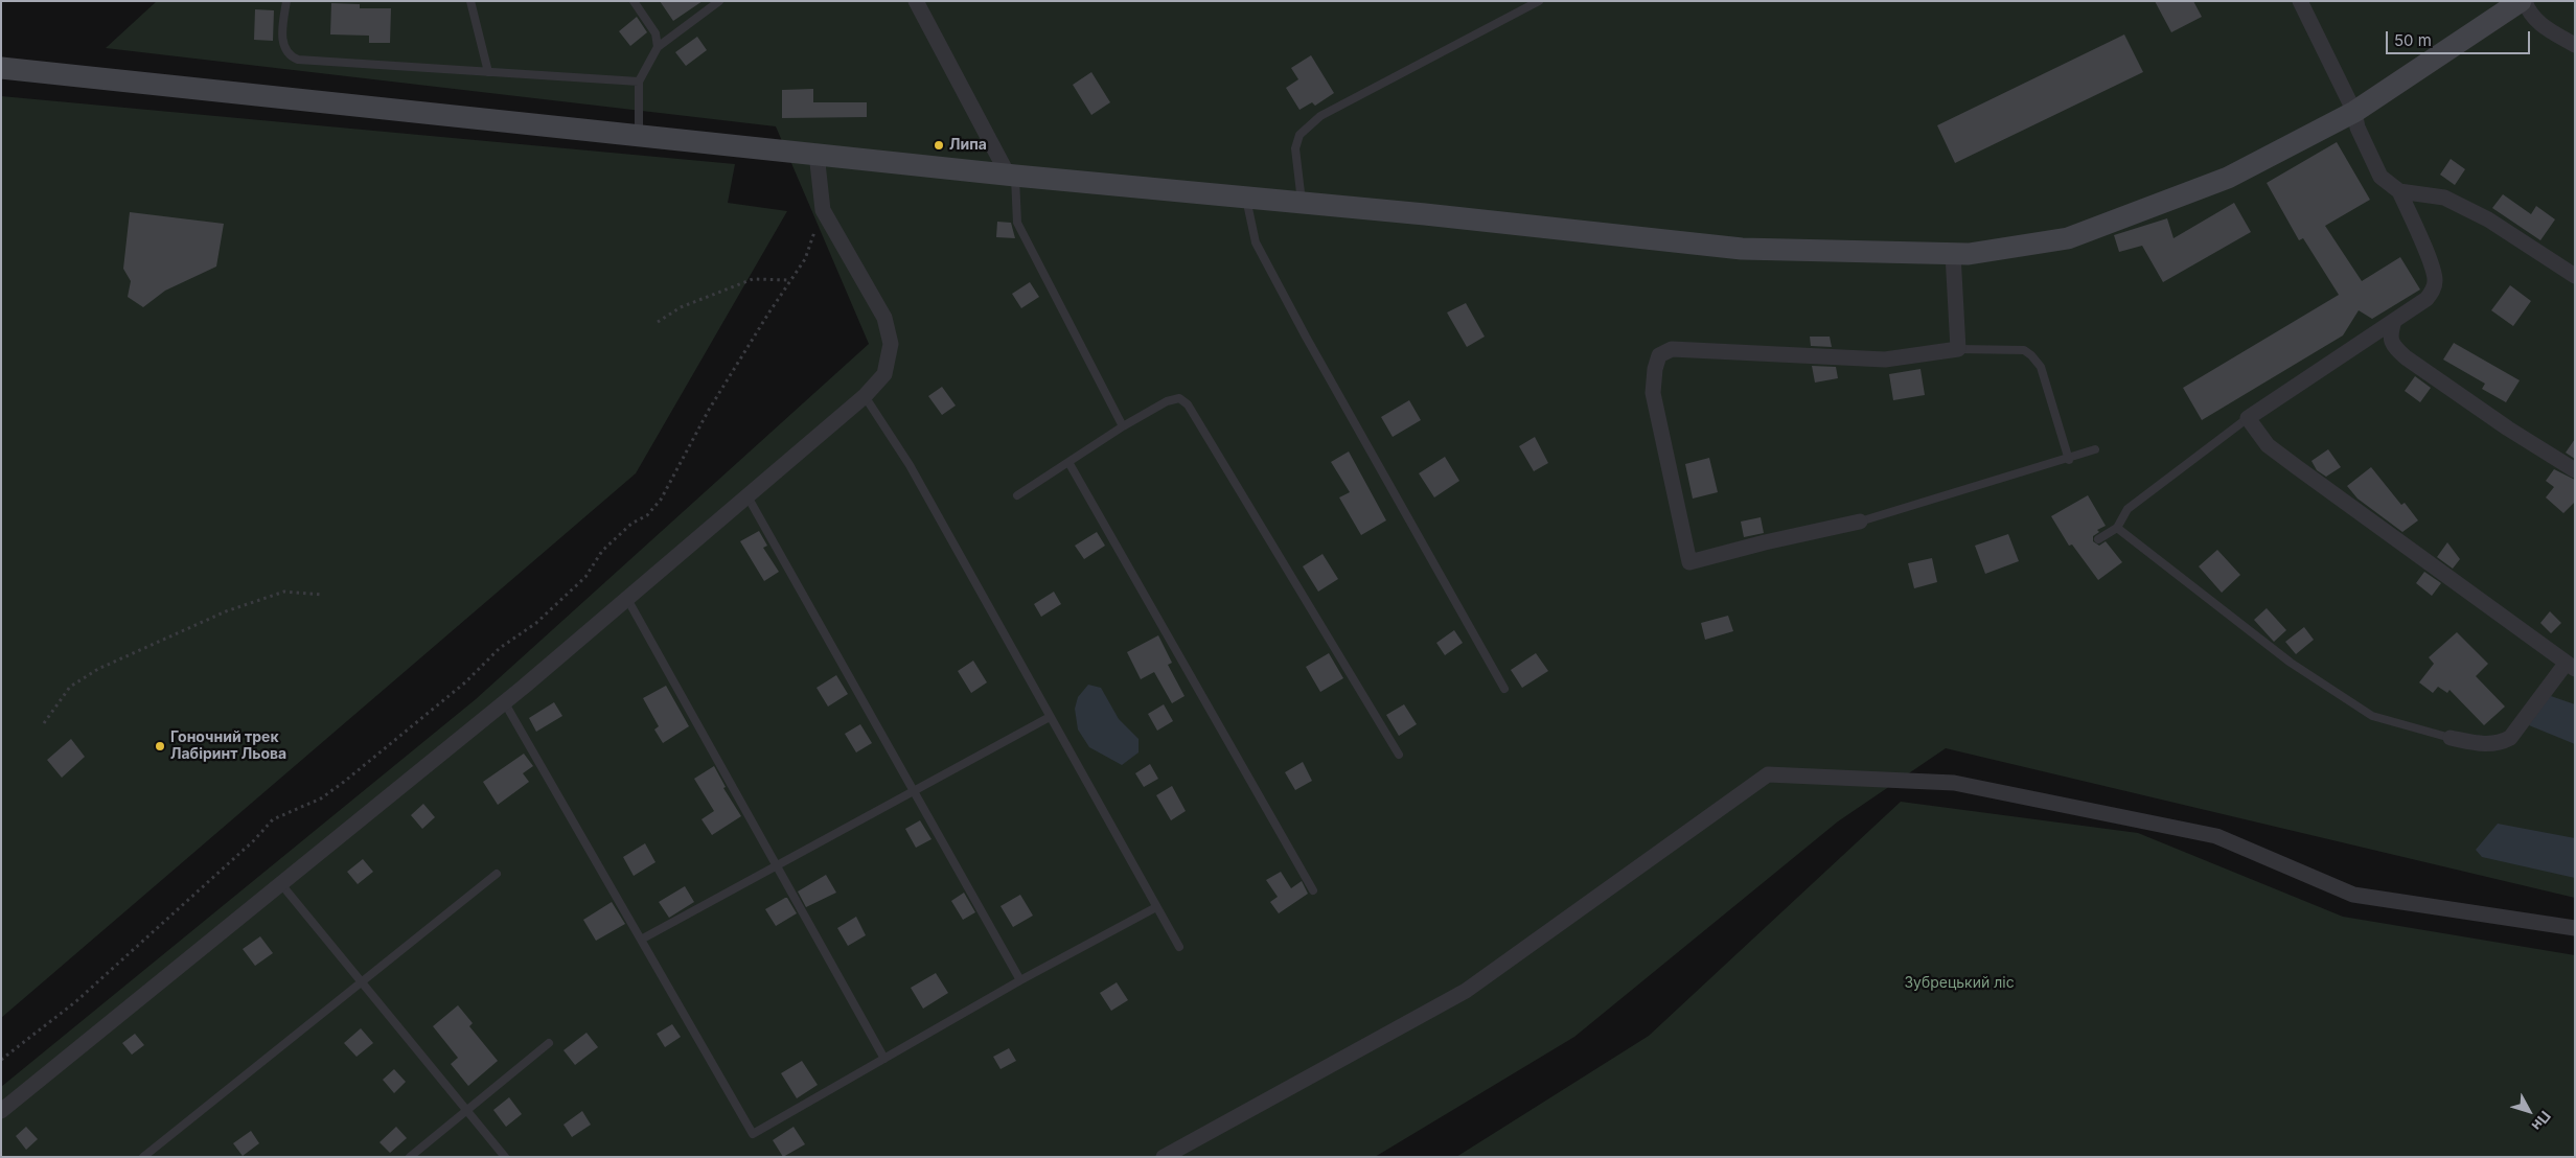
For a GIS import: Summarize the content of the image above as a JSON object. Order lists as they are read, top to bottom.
{
  "parks": ["Зубрецький ліс"],
  "places": ["Липа", "Гоночний трек Лабіринт Льова"],
  "scale_bar": "50 m",
  "north": "bottom right"
}
